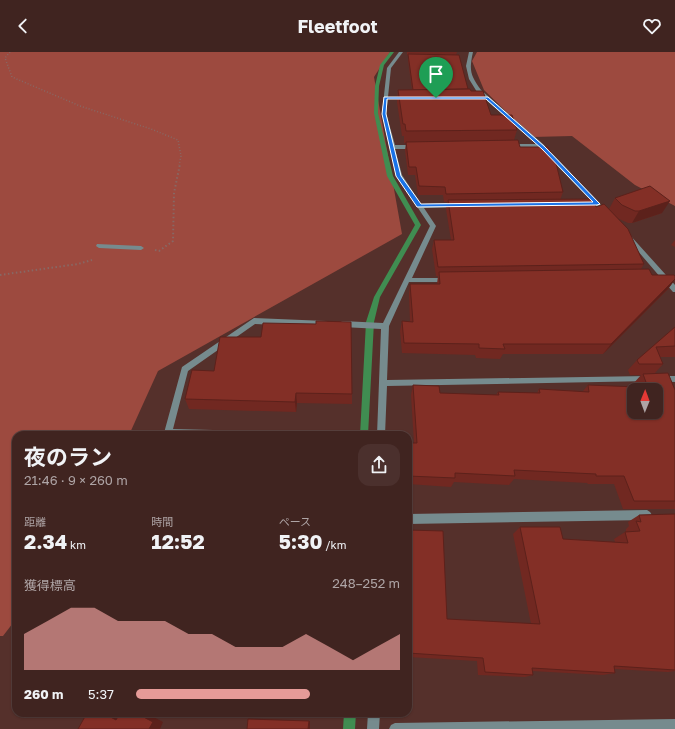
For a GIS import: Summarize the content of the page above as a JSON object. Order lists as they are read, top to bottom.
{
  "north": "top",
  "page": {
    "header": "Fleetfoot",
    "heading": ["夜のラン", "21:46 · 9 × 260 m"],
    "stats": [
      ["距離", "2.34 km"],
      ["時間", "12:52"],
      ["ペース", "5:30 /km"]
    ],
    "chart": ["獲得標高", "248–252 m"],
    "list": [
      {
        "name": "260 m",
        "note": "5:37"
      }
    ]
  }
}
